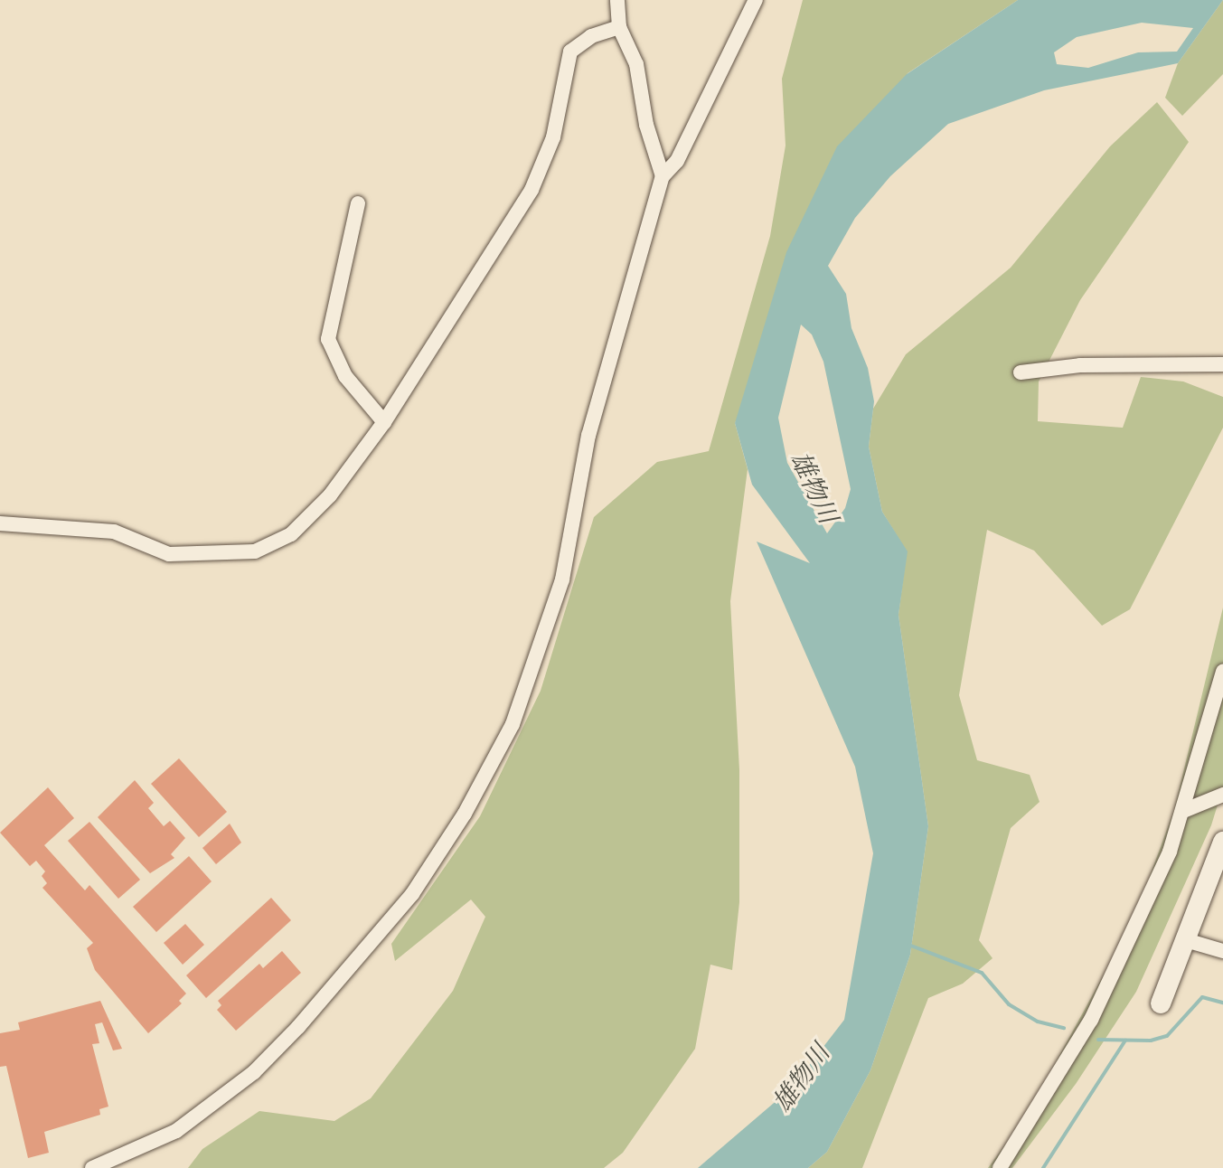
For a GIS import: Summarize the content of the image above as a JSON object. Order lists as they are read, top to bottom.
{
  "water": ["雄物川"]
}
